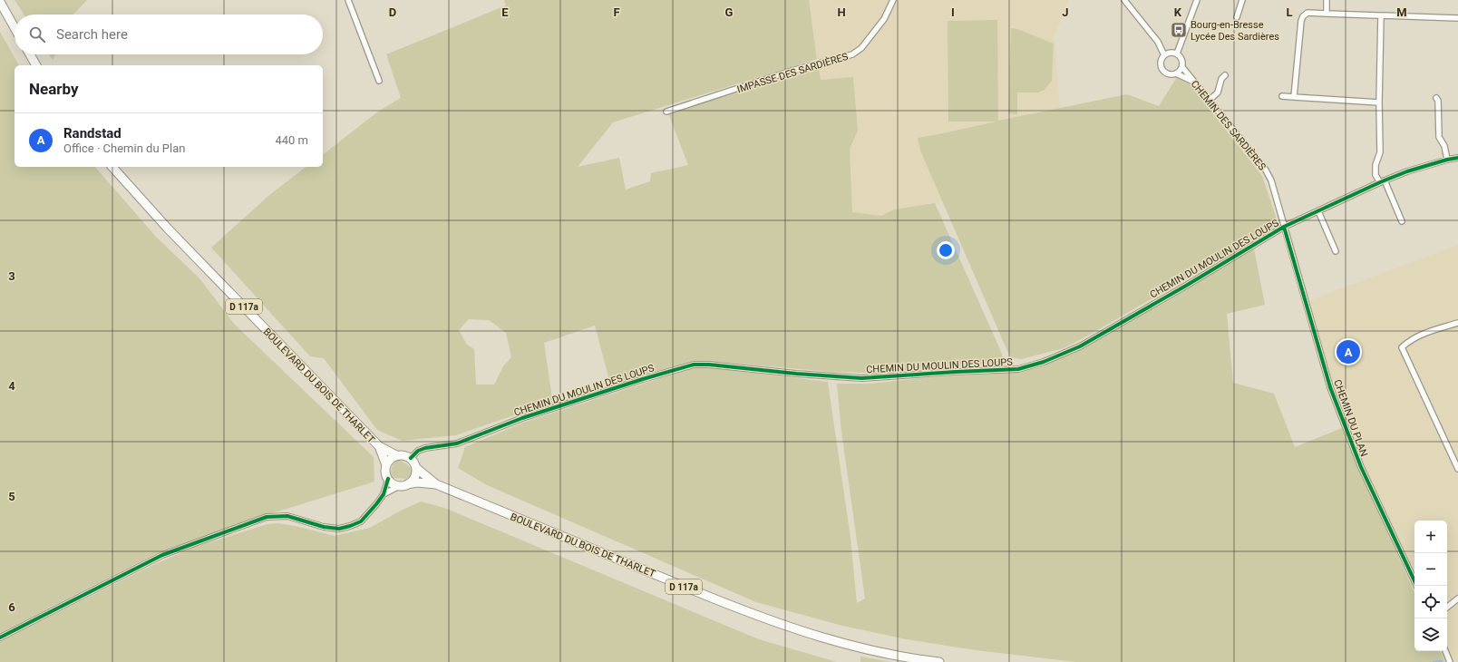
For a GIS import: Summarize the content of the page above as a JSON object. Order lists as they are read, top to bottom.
{
  "streets": {
    "main road": ["D 117a", "BOULEVARD DU BOIS DE THARLET"],
    "street": [
      "IMPASSE DES SARDIÈRES",
      "CHEMIN DES SARDIÈRES",
      "CHEMIN DU MOULIN DES LOUPS",
      "CHEMIN DU PLAN"
    ]
  },
  "crossings": [
    ["CHEMIN DES SARDIÈRES", "CHEMIN DU MOULIN DES LOUPS"],
    ["CHEMIN DES SARDIÈRES", "CHEMIN DU PLAN"],
    ["CHEMIN DU MOULIN DES LOUPS", "BOULEVARD DU BOIS DE THARLET"],
    ["CHEMIN DU MOULIN DES LOUPS", "CHEMIN DU PLAN"]
  ],
  "places": {
    "bus stop": ["Bourg-en-Bresse Lycée Des Sardières"]
  },
  "page": {
    "search": "Search here",
    "heading": "Nearby",
    "list": [
      {
        "mark": "A",
        "name": "Randstad",
        "note": "Office · Chemin du Plan",
        "value": "440 m"
      }
    ],
    "pins": "A",
    "map_buttons": ["+", "−"]
  },
  "grid": {
    "columns": [
      "D",
      "E",
      "F",
      "G",
      "H",
      "I",
      "J",
      "K",
      "L",
      "M"
    ],
    "rows": [
      "3",
      "4",
      "5",
      "6"
    ]
  }
}
